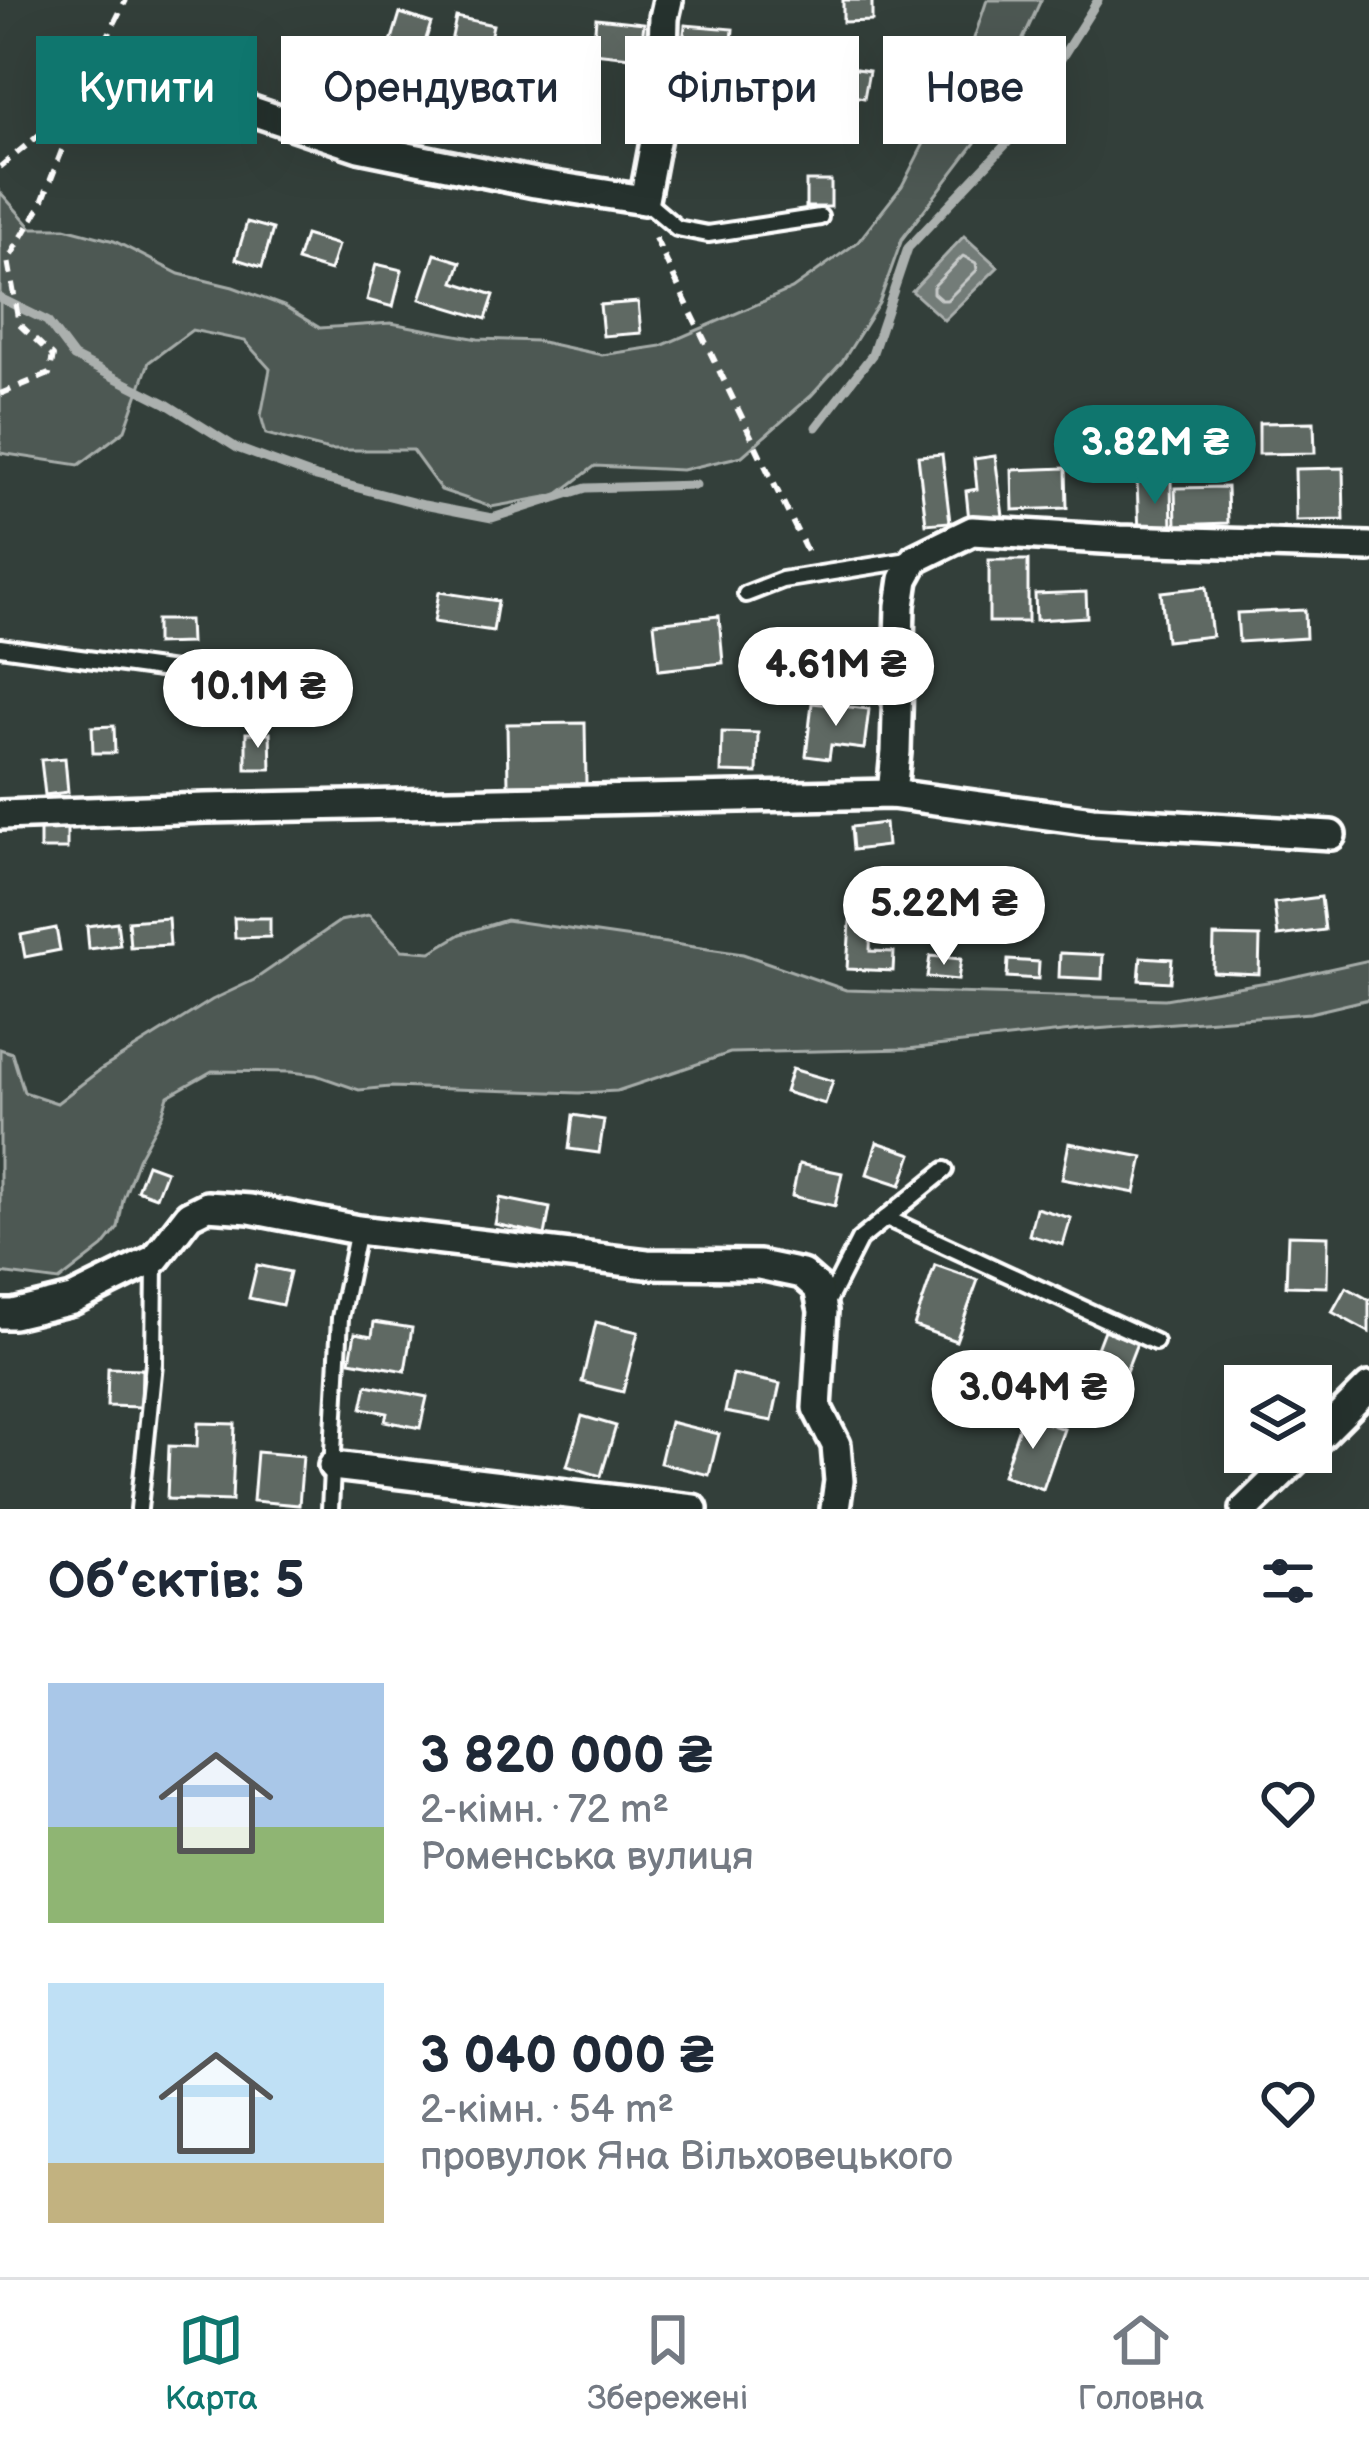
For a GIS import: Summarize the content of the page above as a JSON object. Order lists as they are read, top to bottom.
{
  "page": {
    "chip": [
      "Купити",
      "Орендувати",
      "Фільтри",
      "Нове"
    ],
    "price": [
      "3.82M ₴",
      "4.61M ₴",
      "10.1M ₴",
      "5.22M ₴",
      "3.04M ₴"
    ],
    "heading": "Об’єктів: 5",
    "list": [
      {
        "name": "3 820 000 ₴",
        "note": "2-кімн. · 72 m² · Роменська вулиця"
      },
      {
        "name": "3 040 000 ₴",
        "note": "2-кімн. · 54 m² · провулок Яна Вільховецького"
      }
    ],
    "tabs": ["Карта", "Збережені", "Головна"]
  }
}
